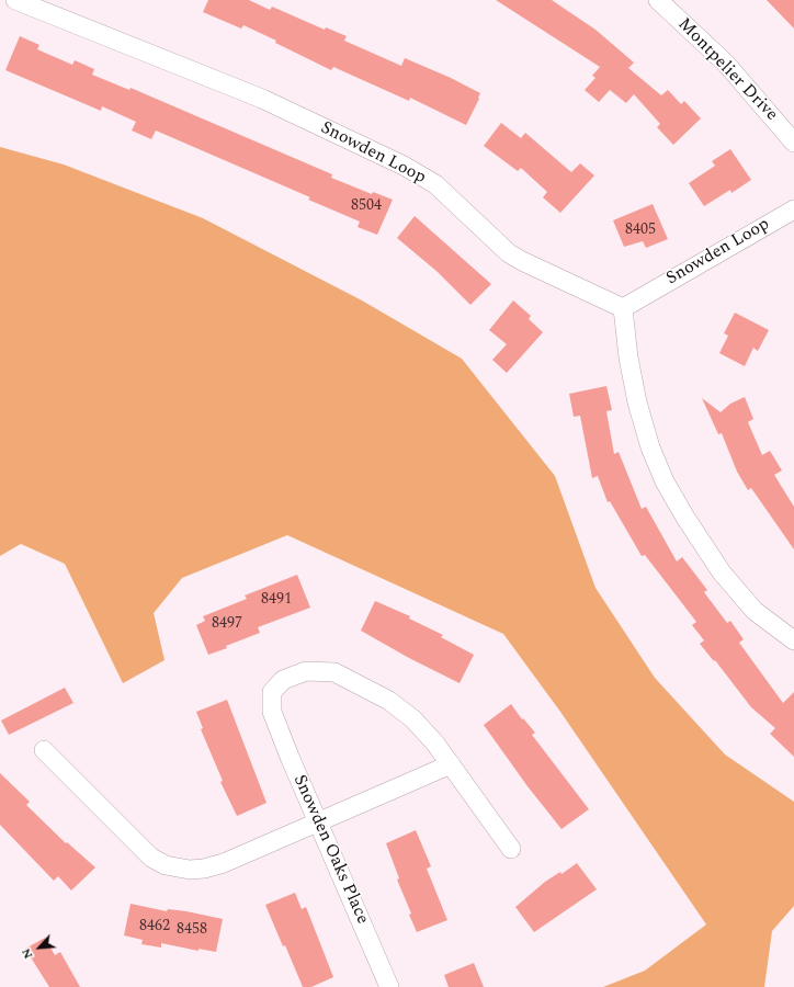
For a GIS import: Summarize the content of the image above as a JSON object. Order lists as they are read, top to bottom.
{
  "streets": {
    "street": ["Montpelier Drive", "Snowden Loop", "Snowden Oaks Place"]
  },
  "house_numbers": [
    "8504",
    "8405",
    "8491",
    "8497",
    "8462",
    "8458"
  ],
  "north": "bottom left"
}
